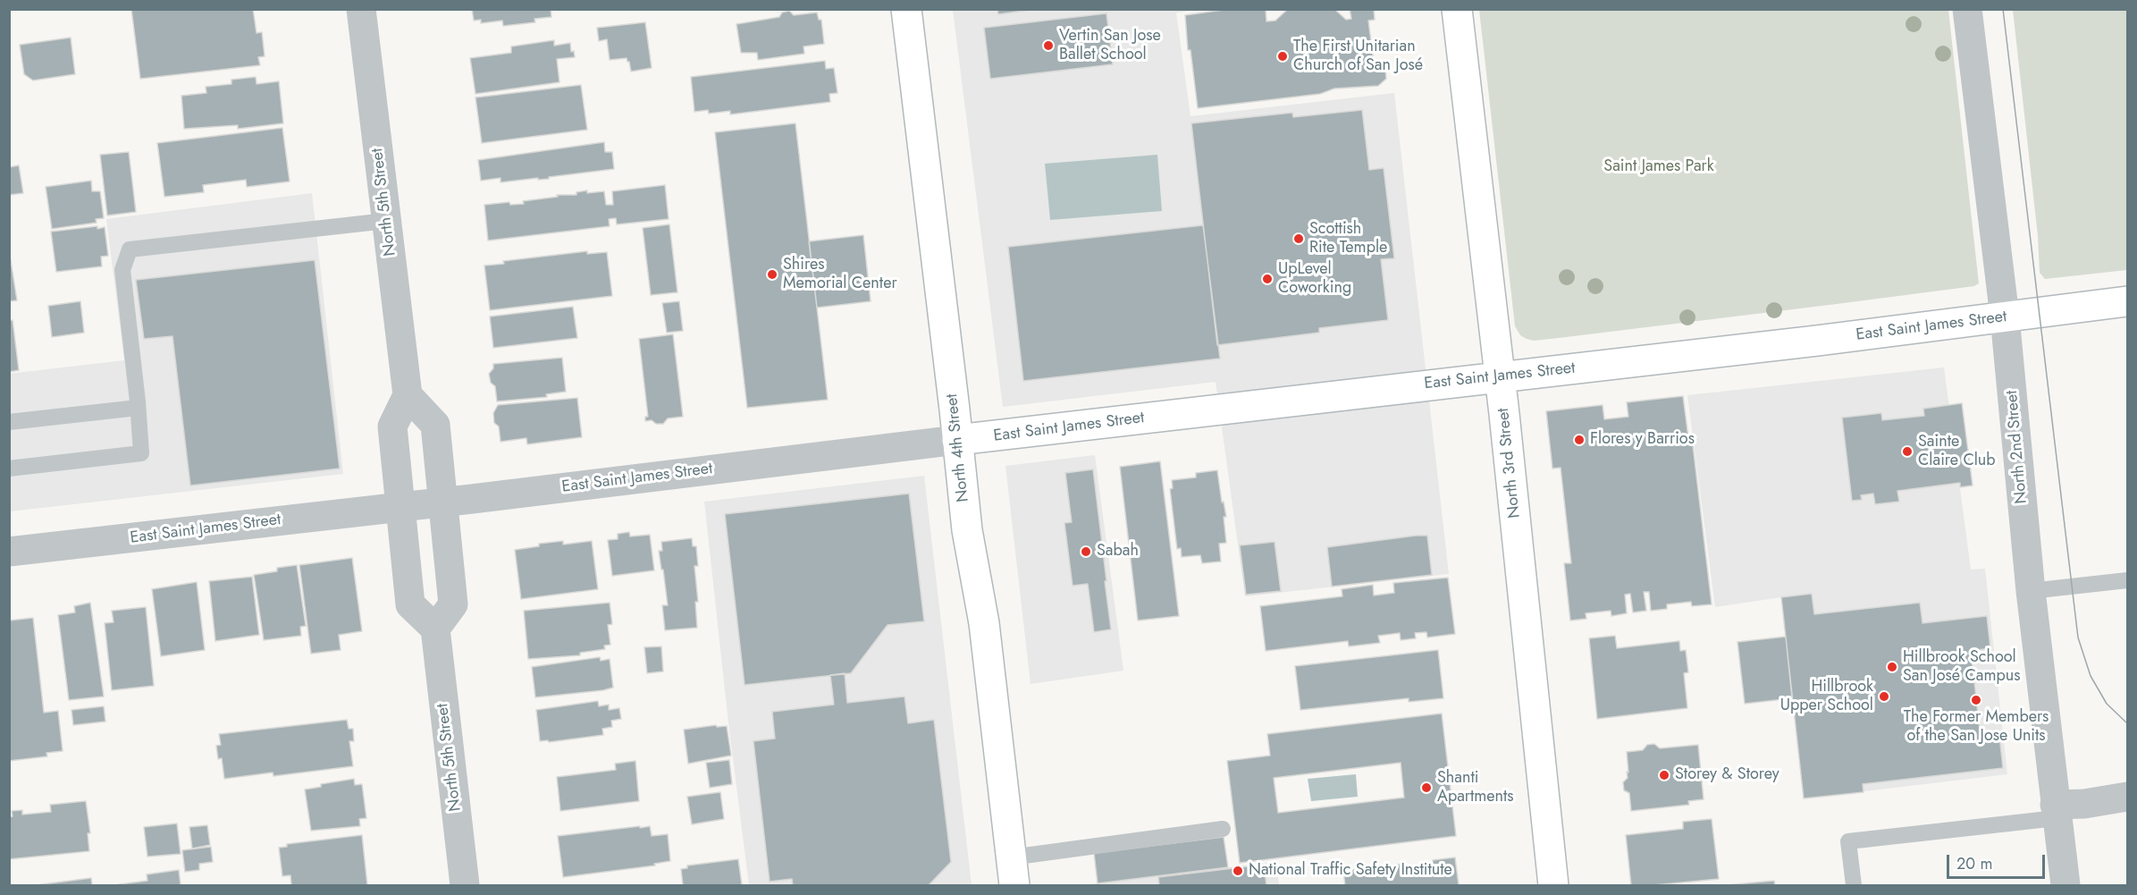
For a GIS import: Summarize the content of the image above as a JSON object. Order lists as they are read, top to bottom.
{
  "streets": {
    "main road": ["East Saint James Street", "North 4th Street", "North 3rd Street"],
    "street": ["North 5th Street", "North 2nd Street"]
  },
  "crossings": [
    ["East Saint James Street", "North 2nd Street"],
    ["East Saint James Street", "North 4th Street"],
    ["East Saint James Street", "North 3rd Street"]
  ],
  "parks": ["Saint James Park"],
  "places": [
    "Vertin San Jose Ballet School",
    "The First Unitarian Church of San José",
    "Scottish Rite Temple",
    "Shires Memorial Center",
    "UpLevel Coworking",
    "Flores y Barrios",
    "Sainte Claire Club",
    "Sabah",
    "Hillbrook School San José Campus",
    "Hillbrook Upper School",
    "The Former Members of the San Jose Units",
    "Storey & Storey",
    "Shanti Apartments",
    "National Traffic Safety Institute"
  ],
  "scale_bar": "20 m"
}
